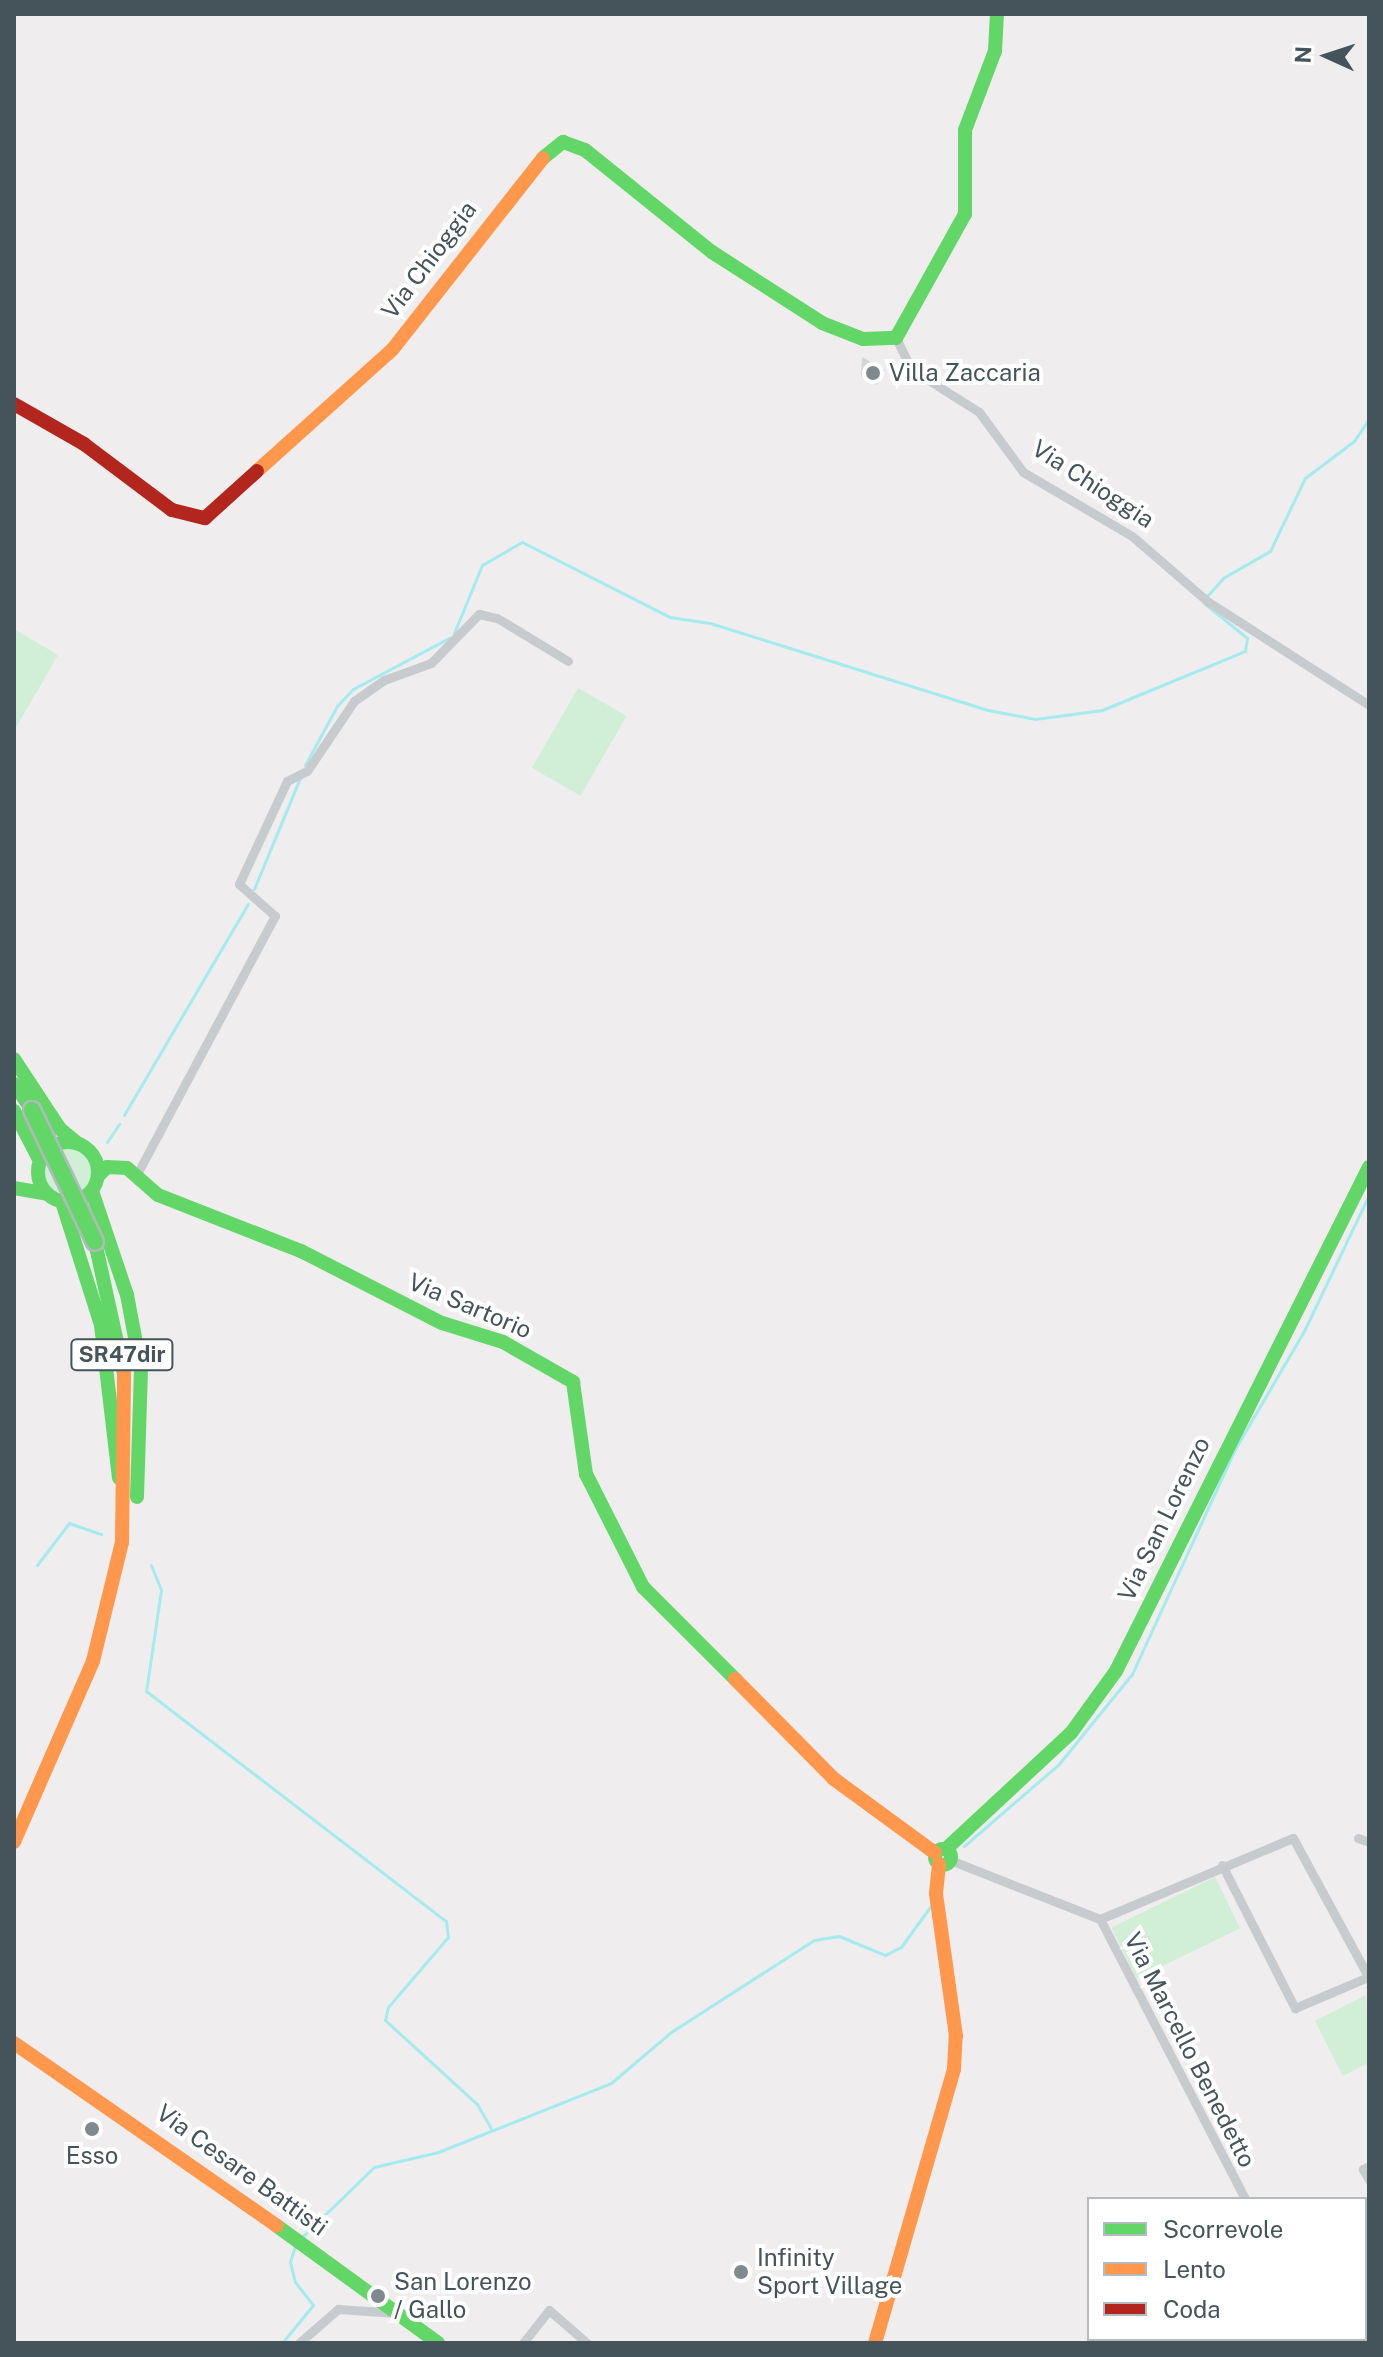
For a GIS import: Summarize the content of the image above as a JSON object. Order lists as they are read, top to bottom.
{
  "streets": {
    "main road": [
      "Via Chioggia",
      "Via Sartorio",
      "SR47dir",
      "Via San Lorenzo",
      "Via Cesare Battisti"
    ],
    "street": ["Via Marcello Benedetto"]
  },
  "crossings": [
    ["Via Sartorio", "Via San Lorenzo"]
  ],
  "places": [
    "Villa Zaccaria",
    "Esso",
    "Infinity Sport Village",
    "San Lorenzo / Gallo"
  ],
  "legend": ["Scorrevole", "Lento", "Coda"],
  "north": "left"
}
